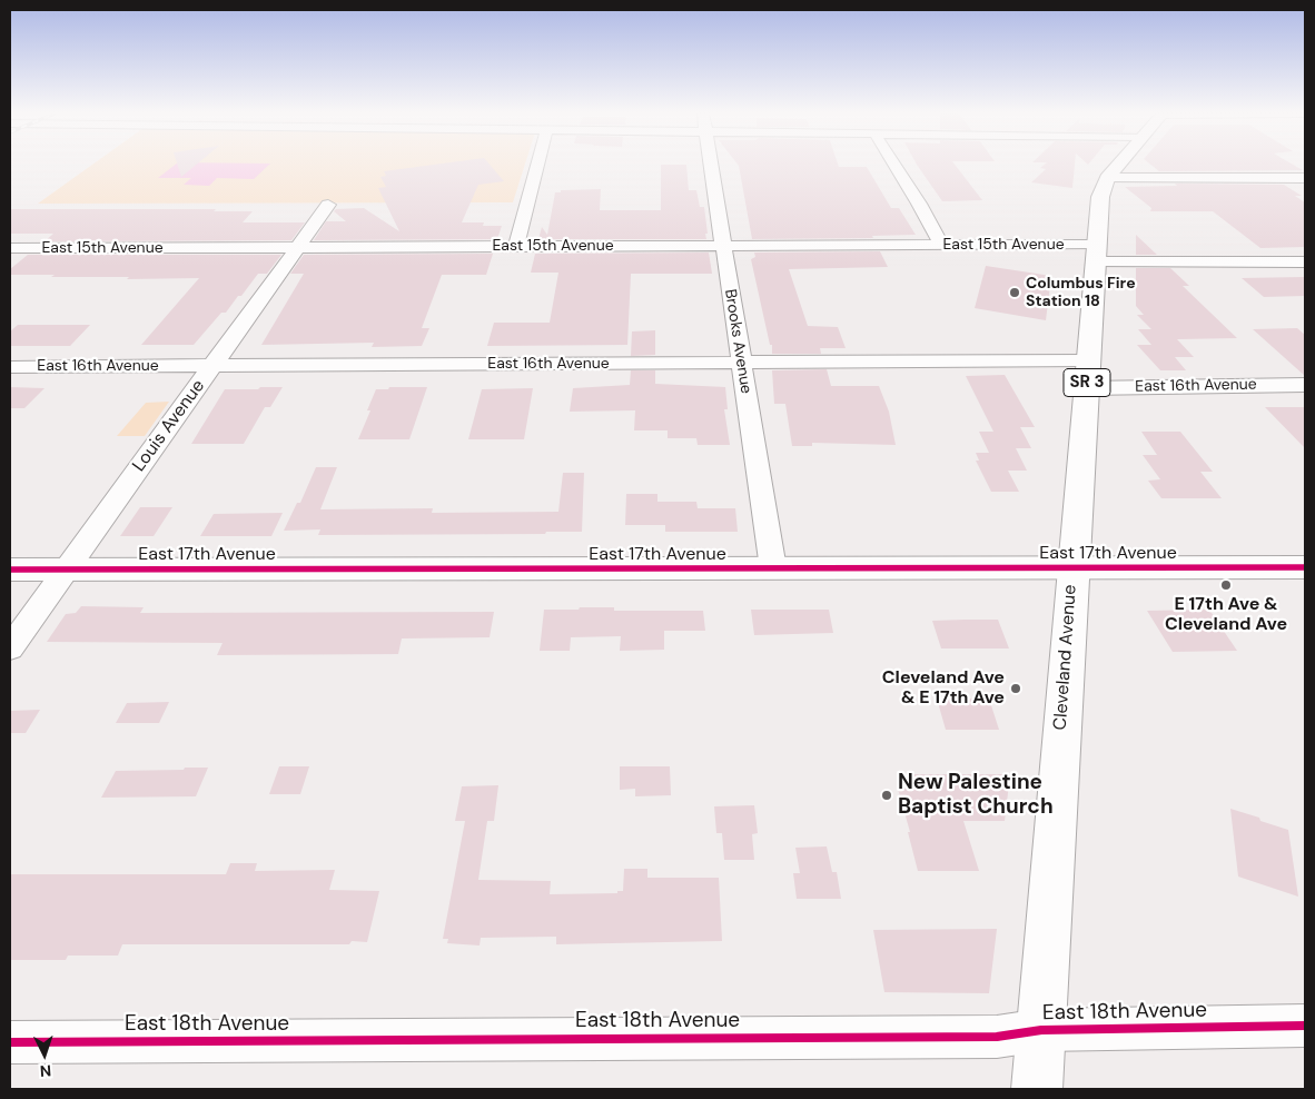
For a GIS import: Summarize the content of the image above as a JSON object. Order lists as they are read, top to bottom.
{
  "streets": {
    "main road": ["SR 3", "East 17th Avenue", "Cleveland Avenue"],
    "street": [
      "East 15th Avenue",
      "Brooks Avenue",
      "East 16th Avenue",
      "Louis Avenue",
      "East 18th Avenue"
    ]
  },
  "crossings": [
    ["East 15th Avenue", "Brooks Avenue"],
    ["East 15th Avenue", "Louis Avenue"],
    ["East 15th Avenue", "Cleveland Avenue"],
    ["Brooks Avenue", "East 16th Avenue"],
    ["Brooks Avenue", "East 17th Avenue"],
    ["East 16th Avenue", "Louis Avenue"],
    ["East 16th Avenue", "Cleveland Avenue"],
    ["Louis Avenue", "East 17th Avenue"],
    ["East 17th Avenue", "Cleveland Avenue"],
    ["Cleveland Avenue", "East 18th Avenue"]
  ],
  "places": [
    "Columbus Fire Station 18",
    "E 17th Ave & Cleveland Ave",
    "Cleveland Ave & E 17th Ave",
    "New Palestine Baptist Church"
  ],
  "north": "bottom"
}
